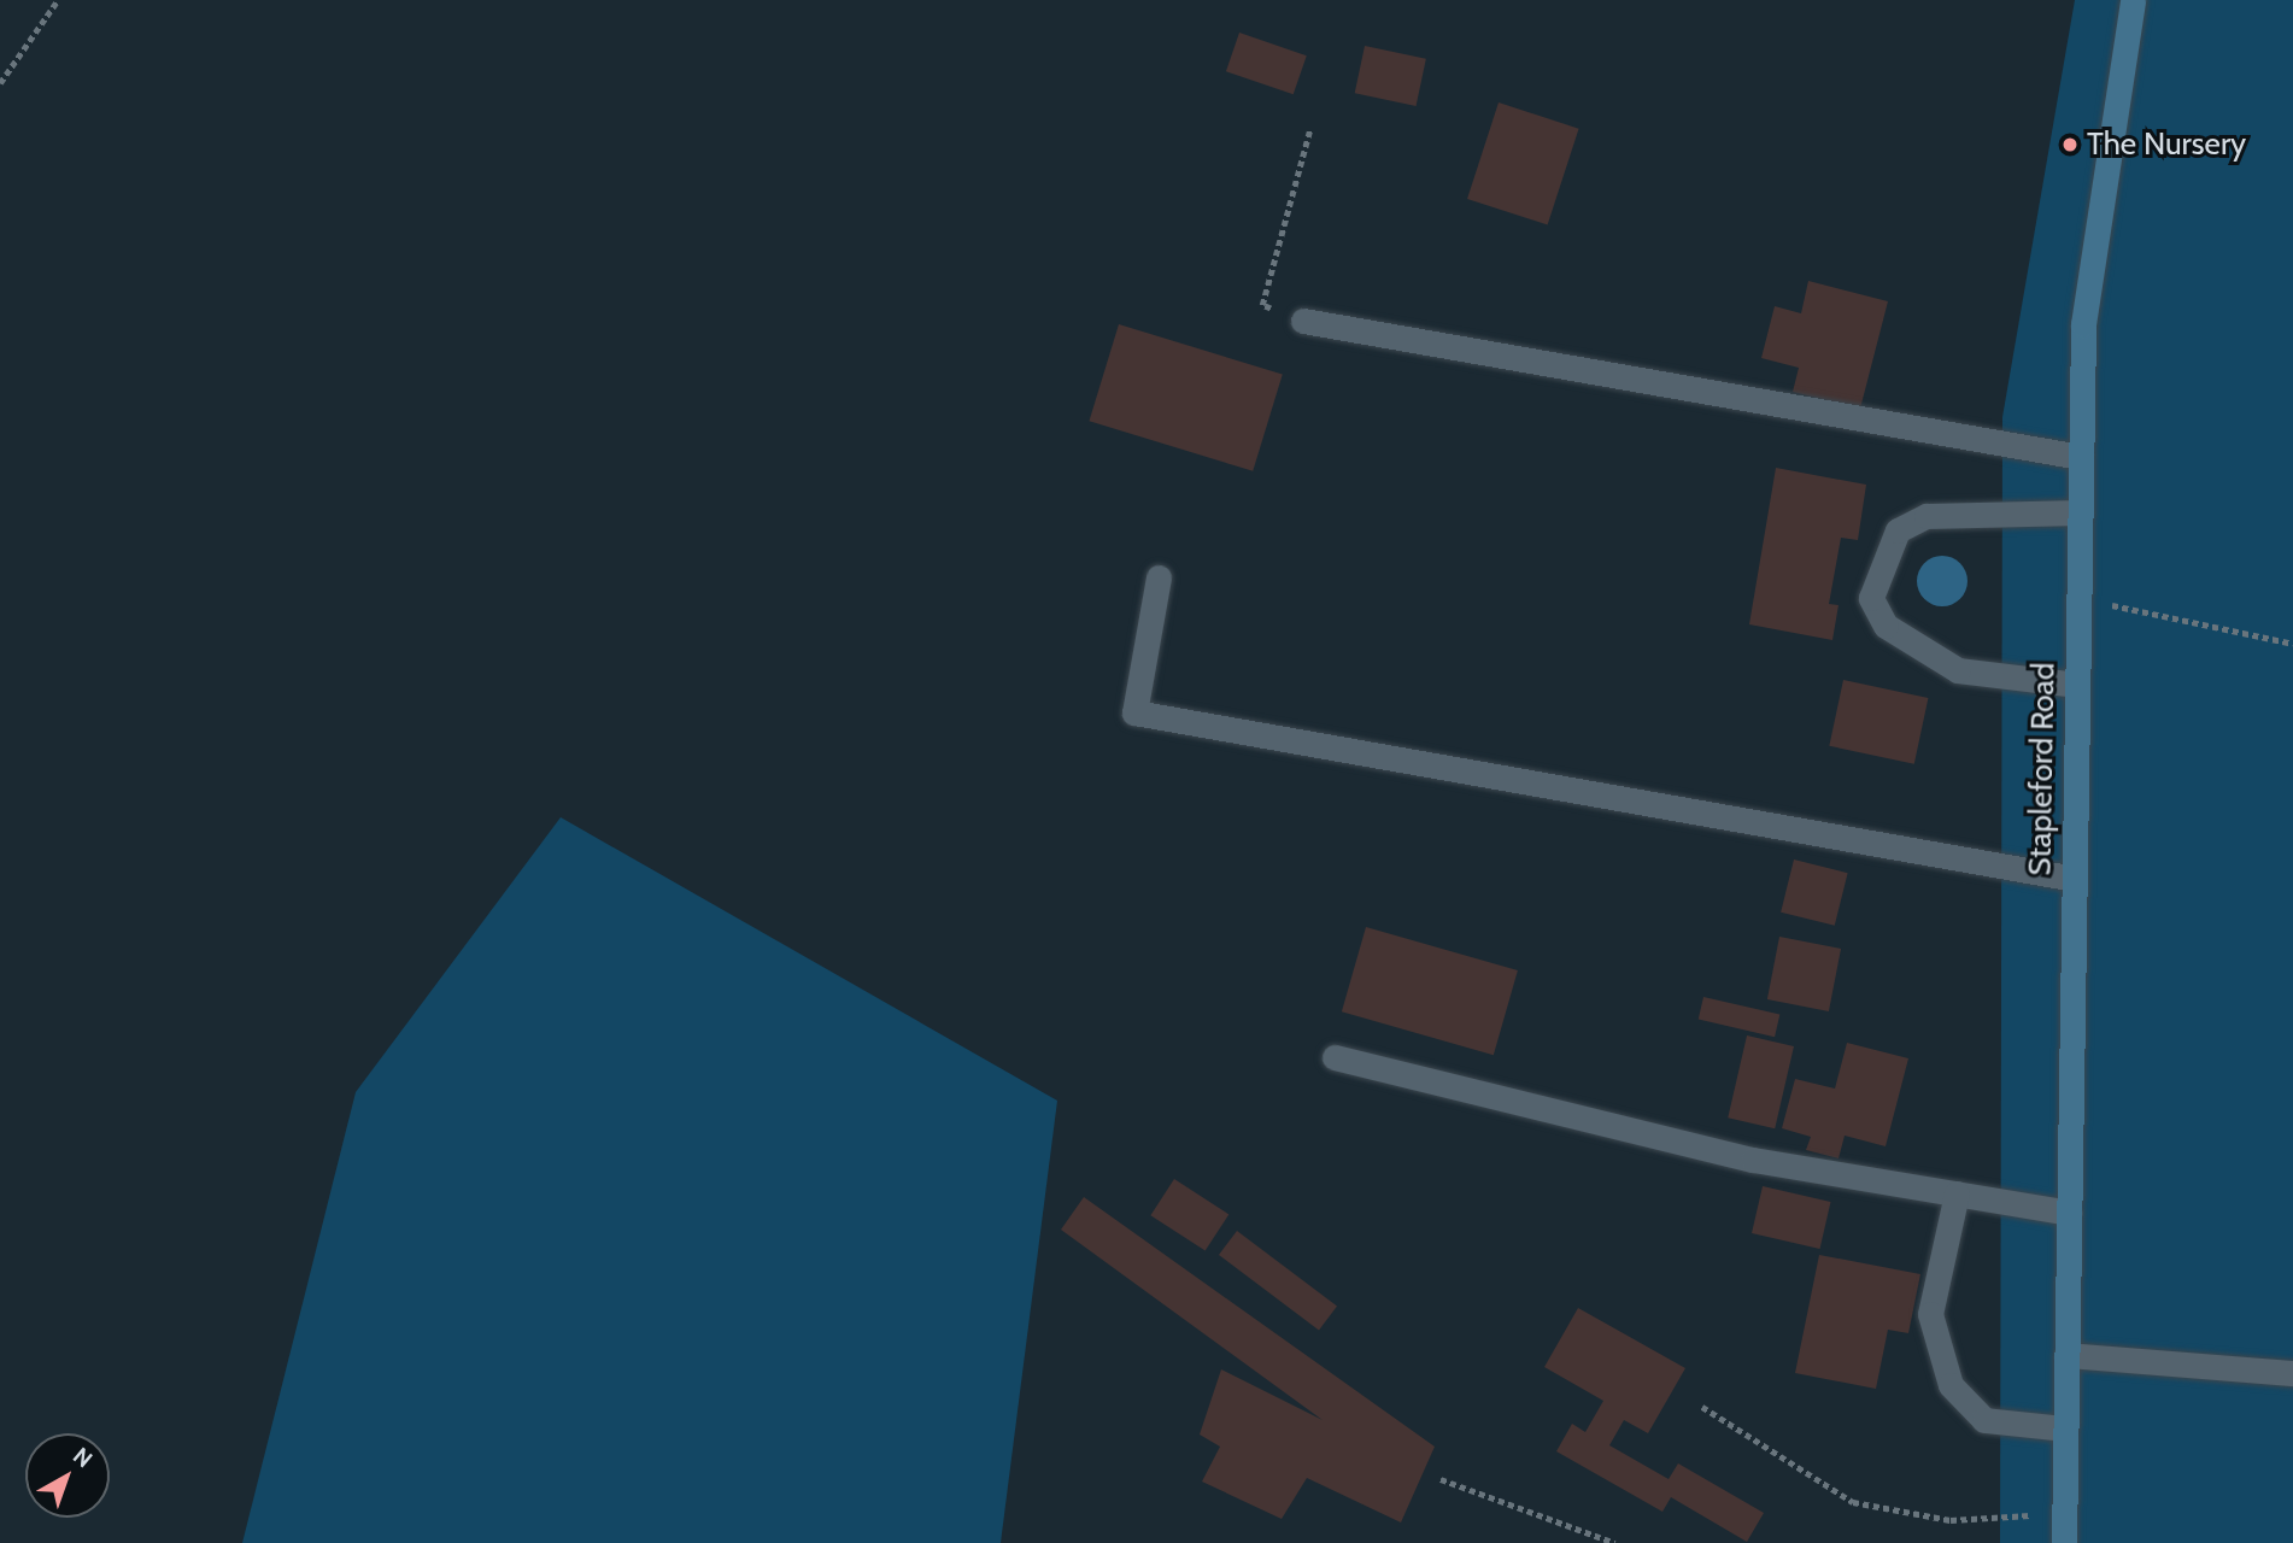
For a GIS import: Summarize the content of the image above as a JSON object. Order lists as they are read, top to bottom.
{
  "streets": {
    "main road": ["Stapleford Road"]
  },
  "places": ["The Nursery"],
  "north": "top right"
}
